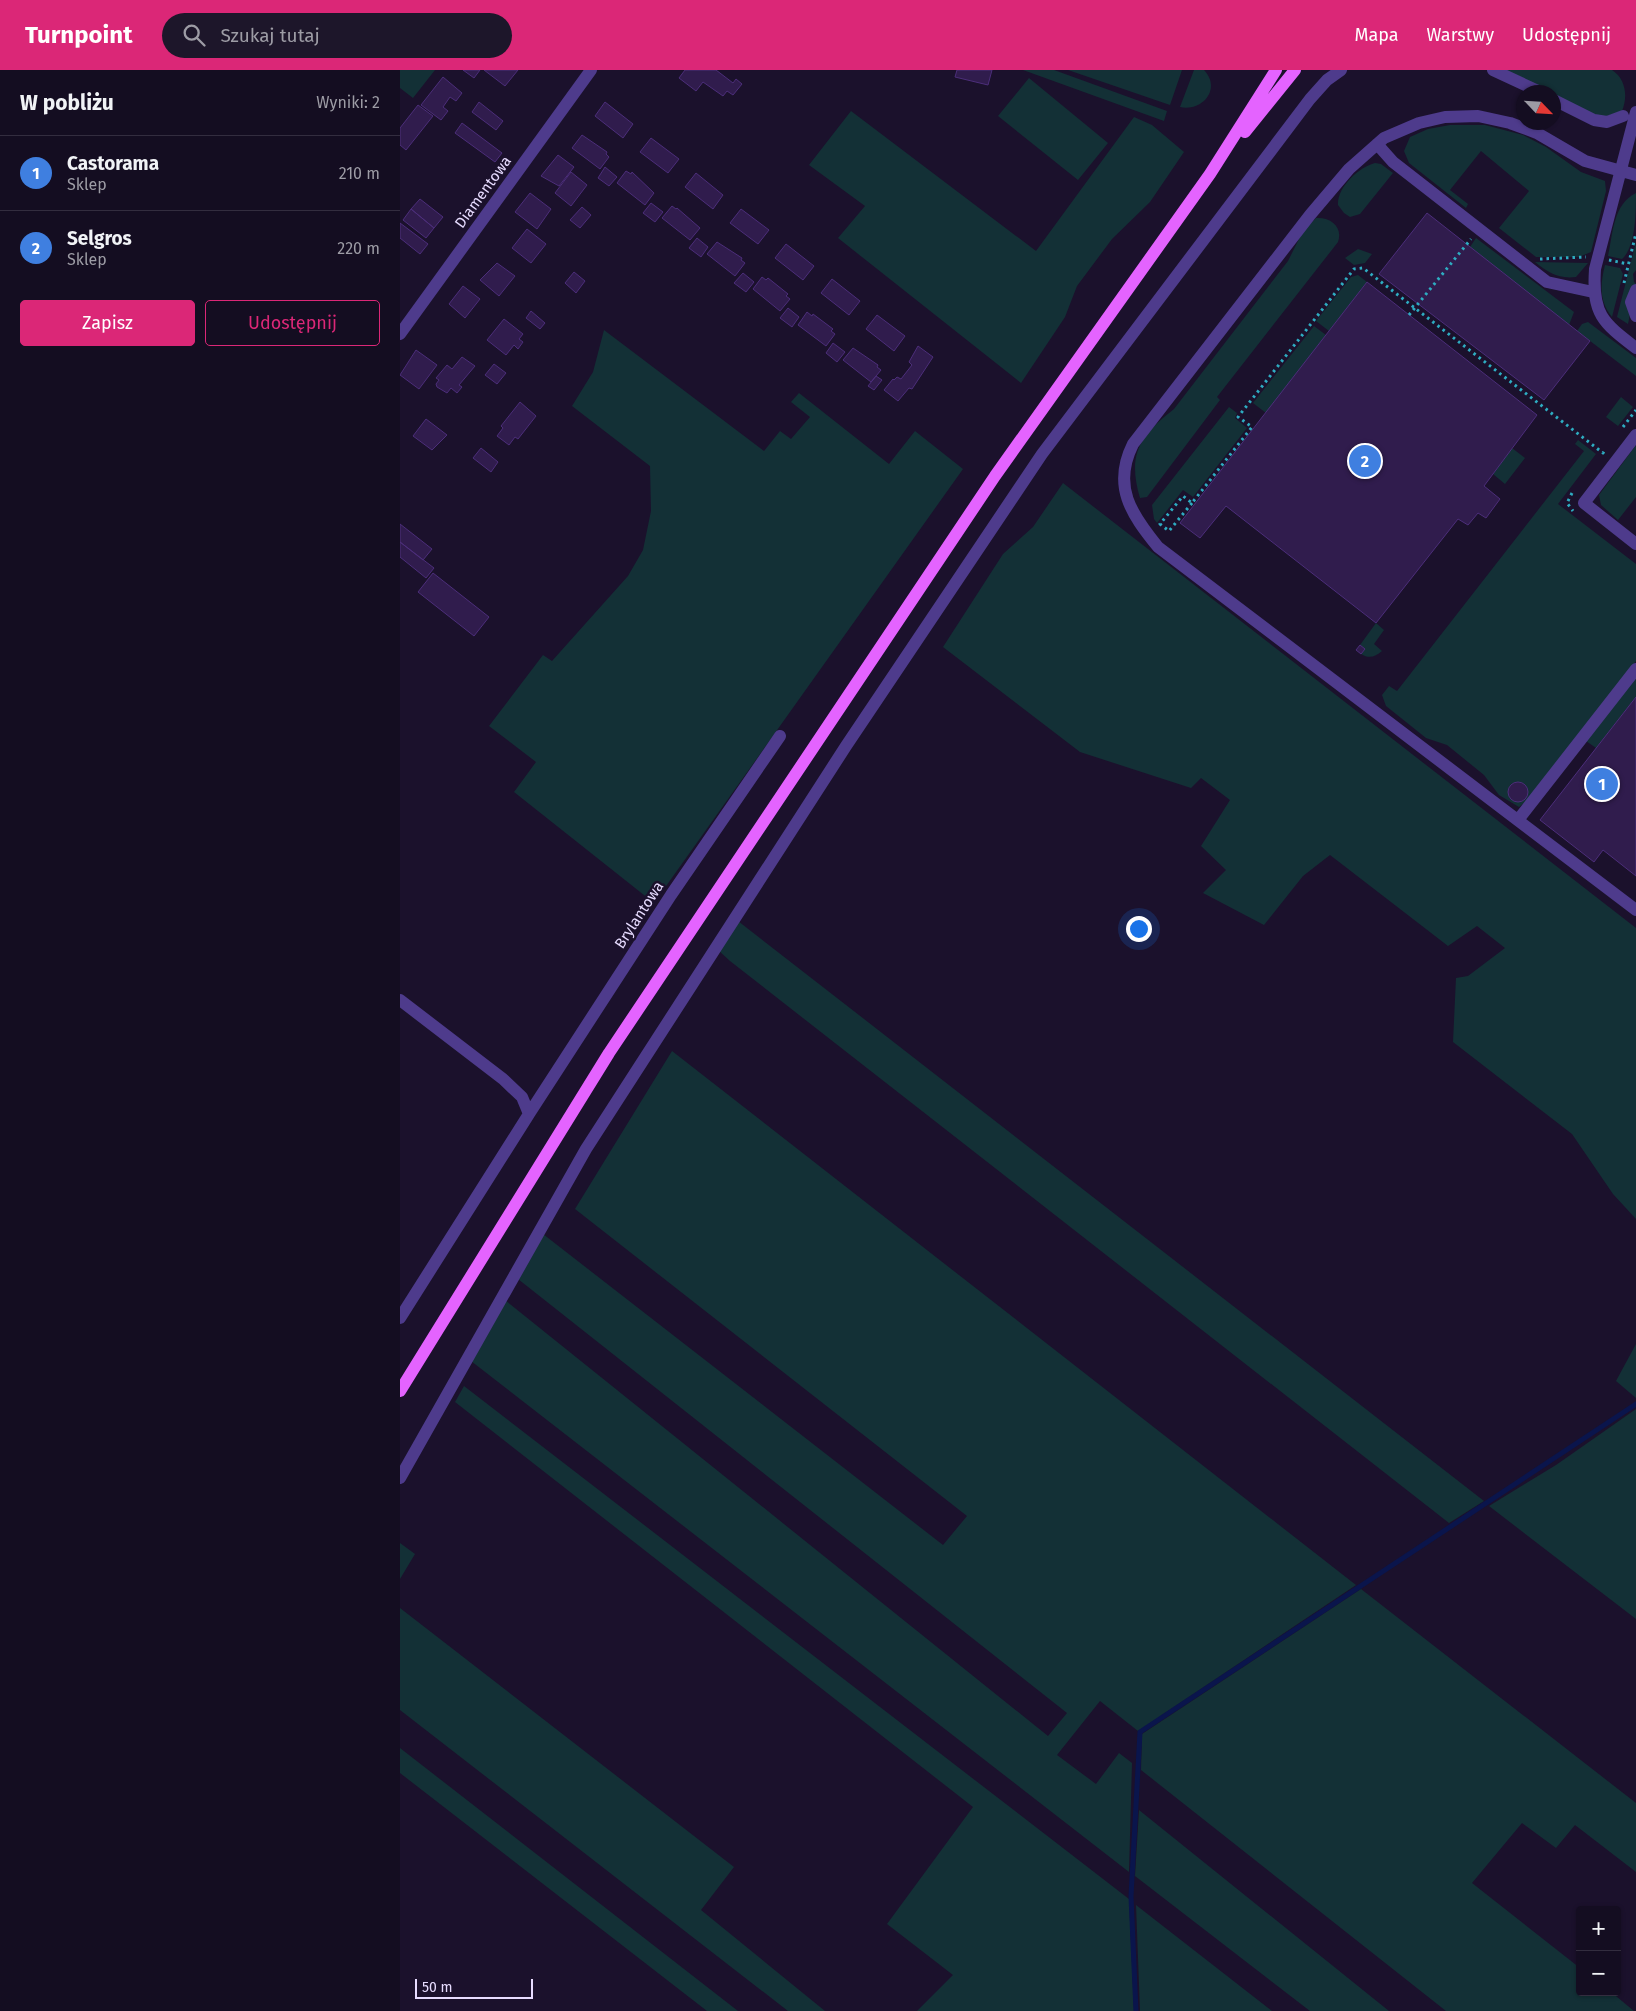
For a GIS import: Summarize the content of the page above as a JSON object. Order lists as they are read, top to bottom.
{
  "streets": {
    "street": ["Diamentowa", "Brylantowa"]
  },
  "scale_bar": "50 m",
  "north": "bottom right",
  "page": {
    "header": "Turnpoint",
    "search": "Szukaj tutaj",
    "nav": ["Mapa", "Warstwy", "Udostępnij"],
    "heading": ["W pobliżu", "Wyniki: 2"],
    "list": [
      {
        "mark": "1",
        "name": "Castorama",
        "note": "Sklep",
        "value": "210 m"
      },
      {
        "mark": "2",
        "name": "Selgros",
        "note": "Sklep",
        "value": "220 m"
      }
    ],
    "buttons": ["Zapisz", "Udostępnij"],
    "pins": ["2", "1"],
    "map_buttons": ["+", "−"],
    "scale": "50 m"
  }
}
